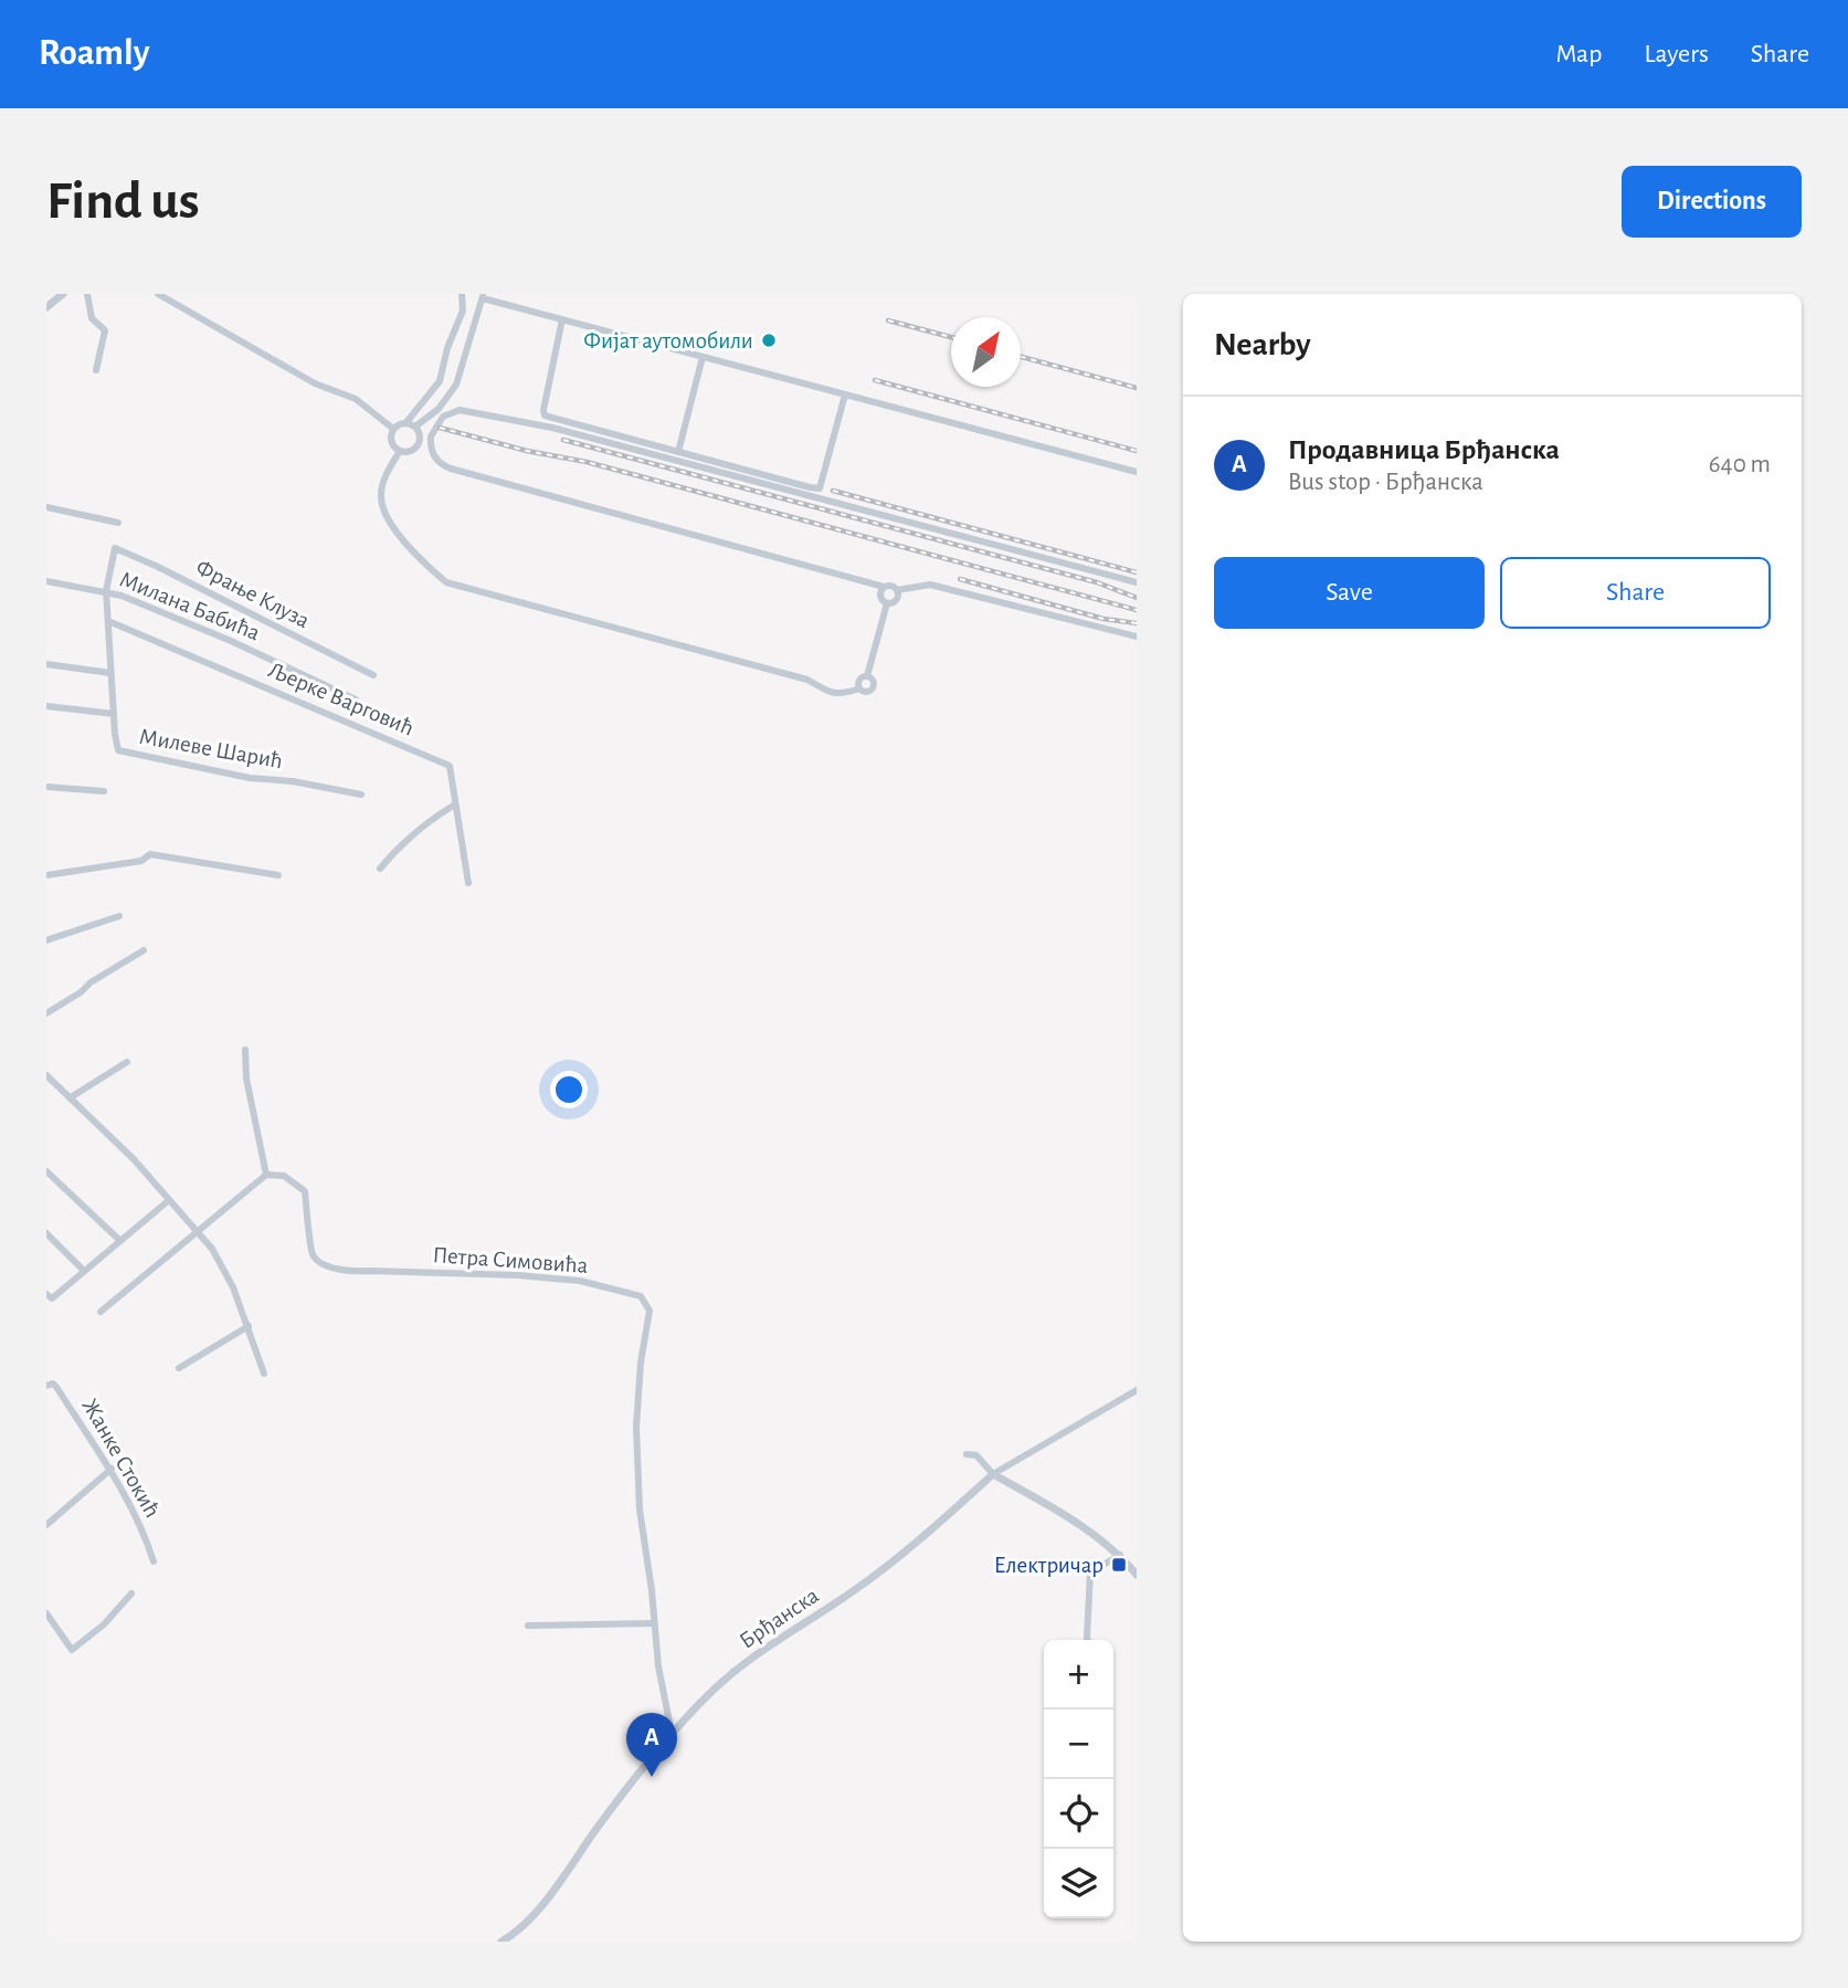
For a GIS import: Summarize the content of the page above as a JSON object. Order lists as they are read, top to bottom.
{
  "streets": {
    "street": [
      "Фрање Клуза",
      "Милана Бабића",
      "Љерке Варговић",
      "Милеве Шарић",
      "Петра Симовића",
      "Жанке Стокић",
      "Брђанска"
    ]
  },
  "crossings": [
    ["Фрање Клуза", "Милеве Шарић"],
    ["Милана Бабића", "Милеве Шарић"],
    ["Љерке Варговић", "Милеве Шарић"],
    ["Петра Симовића", "Брђанска"]
  ],
  "places": {
    "other": ["Фијат аутомобили"],
    "transit": ["Електричар"]
  },
  "north": "top right",
  "page": {
    "header": "Roamly",
    "nav": ["Map", "Layers", "Share"],
    "buttons": [
      "Directions",
      ["Save", "Share"]
    ],
    "title": "Find us",
    "heading": "Nearby",
    "list": [
      {
        "mark": "A",
        "name": "Продавница Брђанска",
        "note": "Bus stop · Брђанска",
        "value": "640 m"
      }
    ],
    "map_buttons": ["+", "−"],
    "pins": "A"
  }
}
